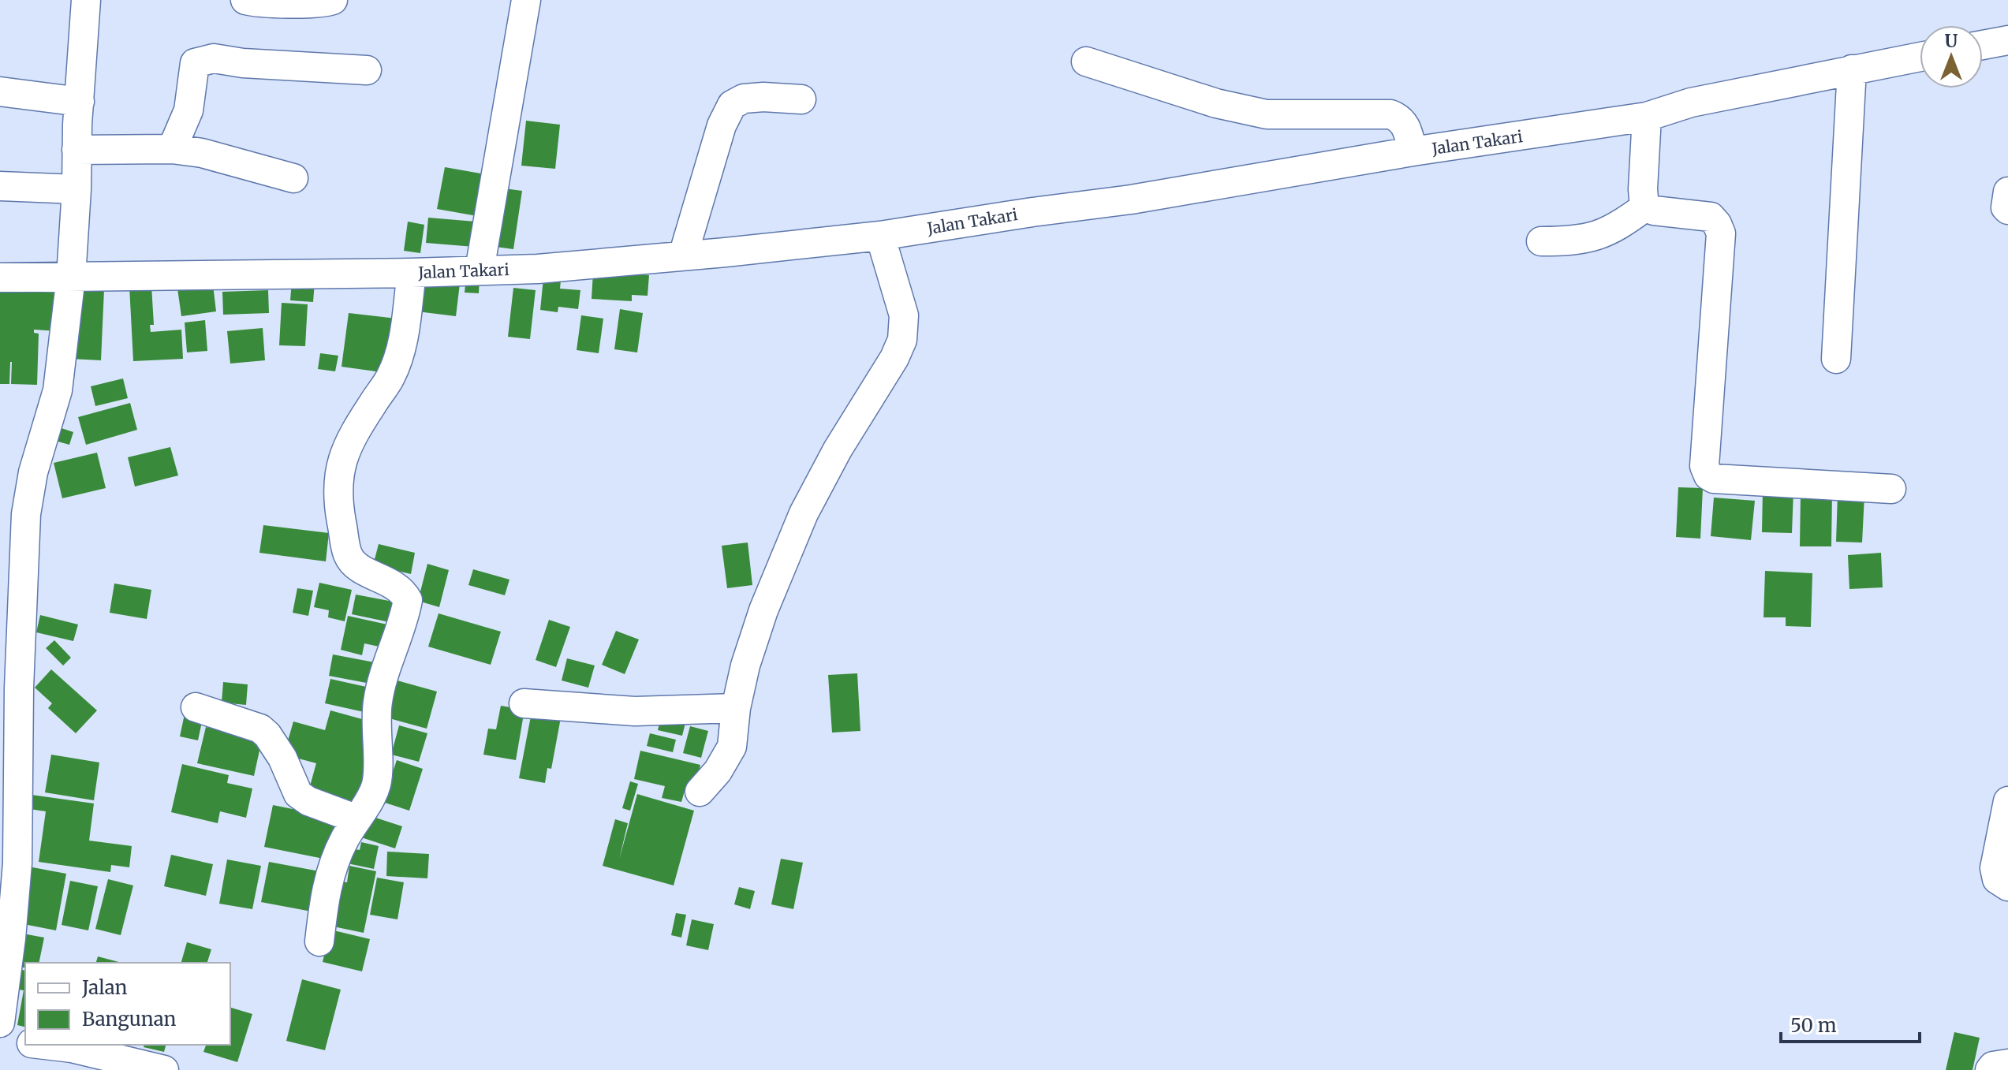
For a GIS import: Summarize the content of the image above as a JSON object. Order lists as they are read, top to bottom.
{
  "streets": {
    "street": ["Jalan Takari"]
  },
  "legend": ["Jalan", "Bangunan"],
  "scale_bar": "50 m",
  "north": "top"
}
